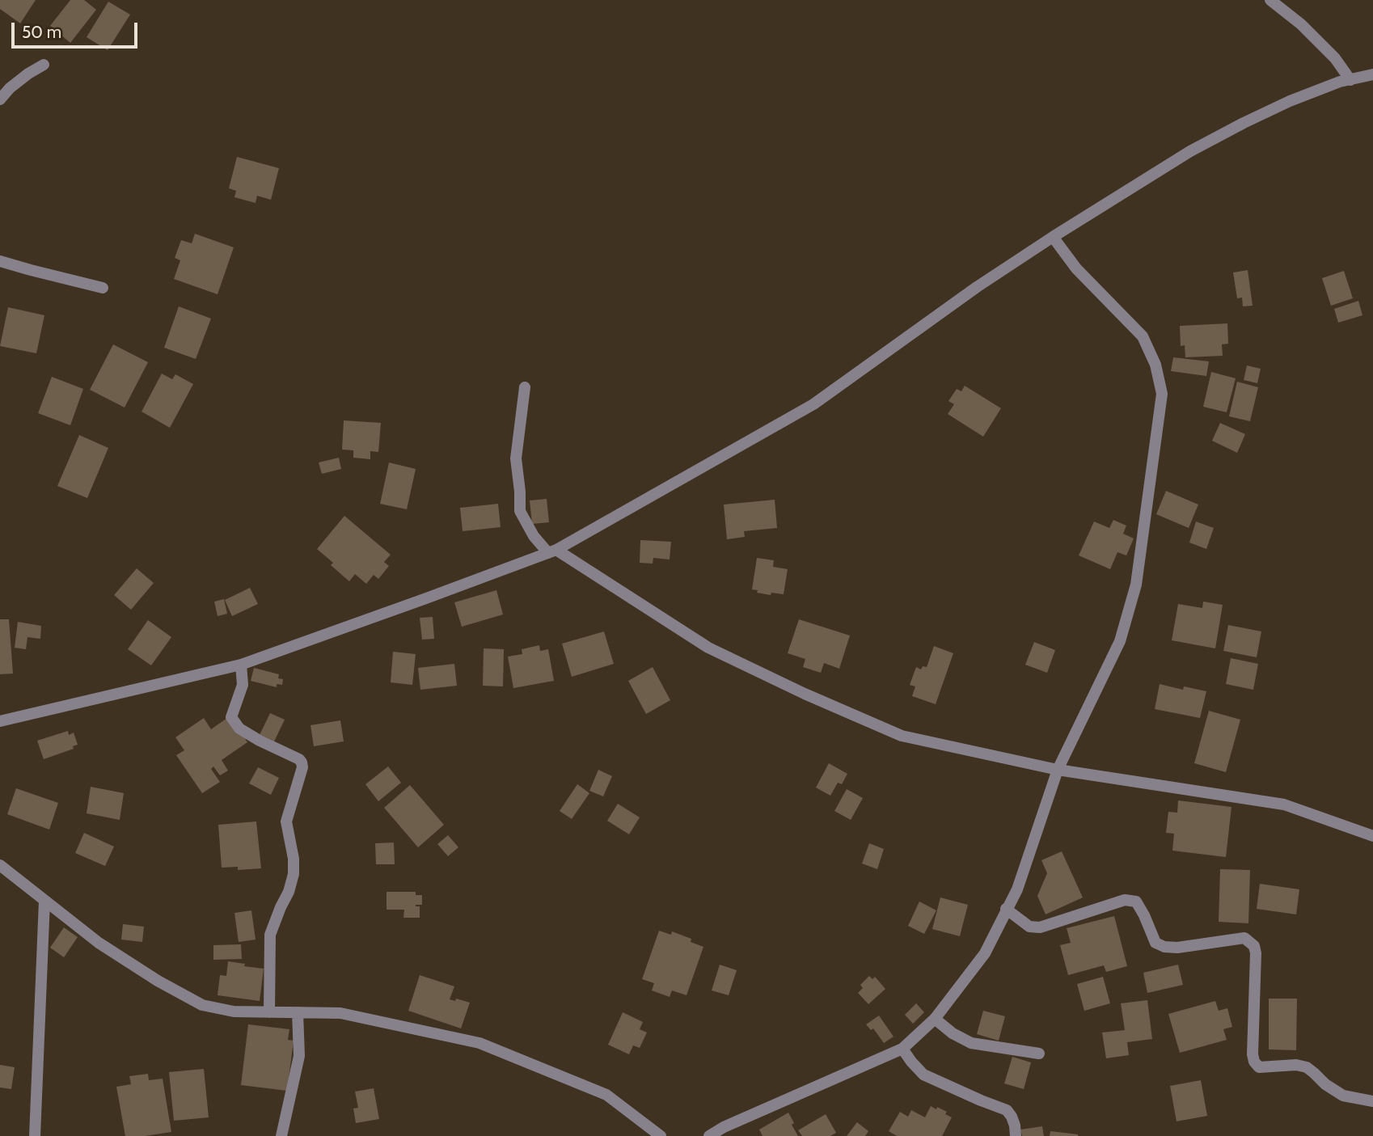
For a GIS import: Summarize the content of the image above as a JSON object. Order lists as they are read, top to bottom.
{
  "scale_bar": "50 m"
}
